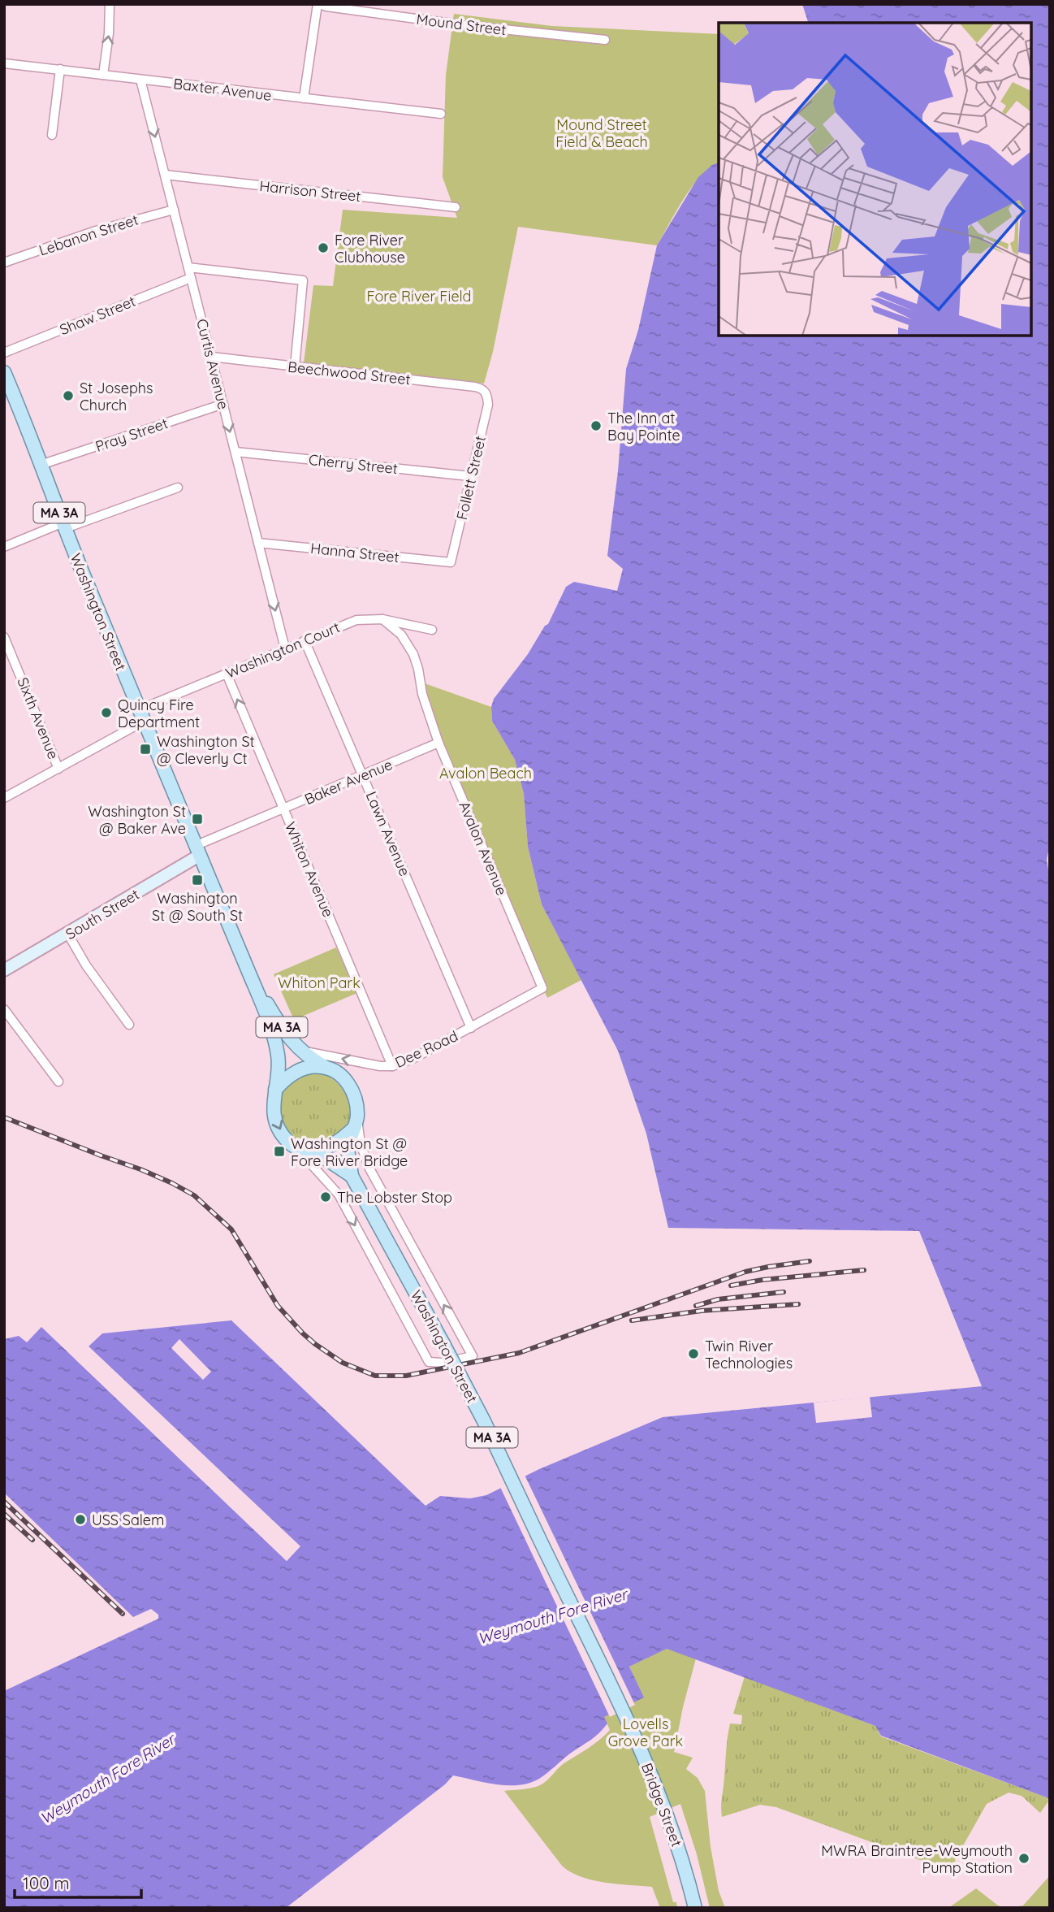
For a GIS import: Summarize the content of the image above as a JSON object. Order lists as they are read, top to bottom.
{
  "streets": {
    "main road": [
      "MA 3A",
      "Washington Street",
      "South Street",
      "Bridge Street"
    ],
    "street": [
      "Mound Street",
      "Baxter Avenue",
      "Harrison Street",
      "Lebanon Street",
      "Shaw Street",
      "Curtis Avenue",
      "Beechwood Street",
      "Pray Street",
      "Cherry Street",
      "Follett Street",
      "Hanna Street",
      "Washington Court",
      "Sixth Avenue",
      "Baker Avenue",
      "Lawn Avenue",
      "Avalon Avenue",
      "Whiton Avenue",
      "Dee Road"
    ]
  },
  "crossings": [
    ["Baxter Avenue", "Curtis Avenue"],
    ["Harrison Street", "Curtis Avenue"],
    ["Lebanon Street", "Curtis Avenue"],
    ["Shaw Street", "Curtis Avenue"],
    ["Curtis Avenue", "Beechwood Street"],
    ["Curtis Avenue", "Pray Street"],
    ["Curtis Avenue", "Cherry Street"],
    ["Curtis Avenue", "Hanna Street"],
    ["Curtis Avenue", "Washington Court"],
    ["Beechwood Street", "Follett Street"],
    ["Pray Street", "Washington Street"],
    ["Cherry Street", "Follett Street"],
    ["Follett Street", "Hanna Street"],
    ["MA 3A", "Washington Street"],
    ["Washington Street", "Washington Court"],
    ["Washington Street", "Baker Avenue"],
    ["Washington Street", "South Street"],
    ["Washington Street", "Dee Road"],
    ["Washington Street", "Bridge Street"],
    ["Washington Court", "Sixth Avenue"],
    ["Washington Court", "Lawn Avenue"],
    ["Washington Court", "Avalon Avenue"],
    ["Washington Court", "Whiton Avenue"],
    ["Baker Avenue", "Lawn Avenue"],
    ["Baker Avenue", "Avalon Avenue"],
    ["Baker Avenue", "Whiton Avenue"],
    ["Baker Avenue", "South Street"],
    ["Lawn Avenue", "Dee Road"],
    ["Avalon Avenue", "Dee Road"],
    ["Whiton Avenue", "Dee Road"]
  ],
  "one_way": ["Curtis Avenue", "Dee Road"],
  "water": ["Weymouth Fore River"],
  "parks": [
    "Mound Street Field & Beach",
    "Fore River Field",
    "Avalon Beach",
    "Whiton Park",
    "Lovells Grove Park"
  ],
  "places": {
    "other": [
      "Fore River Clubhouse",
      "St Josephs Church",
      "The Inn at Bay Pointe",
      "Quincy Fire Department",
      "The Lobster Stop",
      "Twin River Technologies",
      "USS Salem",
      "MWRA Braintree-Weymouth Pump Station"
    ],
    "transit": [
      "Washington St @ Cleverly Ct",
      "Washington St @ Baker Ave",
      "Washington St @ South St",
      "Washington St @ Fore River Bridge"
    ]
  },
  "scale_bar": "100 m"
}
